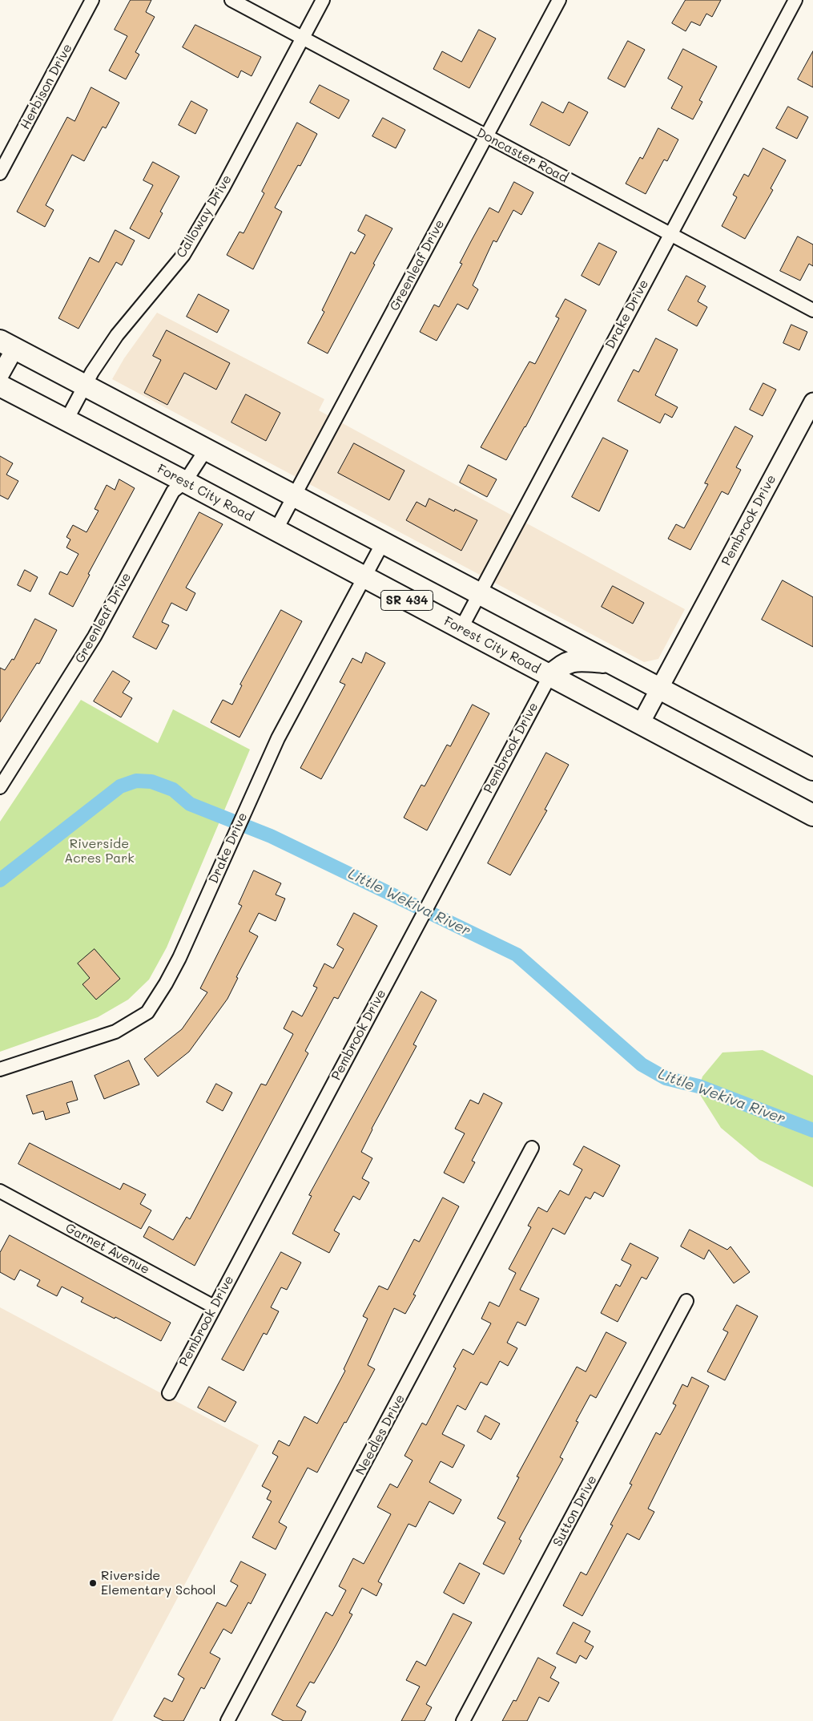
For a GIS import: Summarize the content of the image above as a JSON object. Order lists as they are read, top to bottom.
{
  "streets": {
    "main road": ["Forest City Road", "SR 434"],
    "street": [
      "Herbison Drive",
      "Doncaster Road",
      "Calloway Drive",
      "Greenleaf Drive",
      "Drake Drive",
      "Pembrook Drive",
      "Garnet Avenue",
      "Needles Drive",
      "Sutton Drive"
    ]
  },
  "crossings": [
    ["Doncaster Road", "Calloway Drive"],
    ["Doncaster Road", "Greenleaf Drive"],
    ["Doncaster Road", "Drake Drive"],
    ["Calloway Drive", "Forest City Road"],
    ["Calloway Drive", "SR 434"],
    ["Greenleaf Drive", "Forest City Road"],
    ["Greenleaf Drive", "SR 434"],
    ["Drake Drive", "Forest City Road"],
    ["Drake Drive", "SR 434"],
    ["Forest City Road", "Pembrook Drive"],
    ["Pembrook Drive", "SR 434"],
    ["Pembrook Drive", "Garnet Avenue"]
  ],
  "water": ["Little Wekiva River"],
  "parks": ["Riverside Acres Park"],
  "places": ["Riverside Elementary School"]
}
